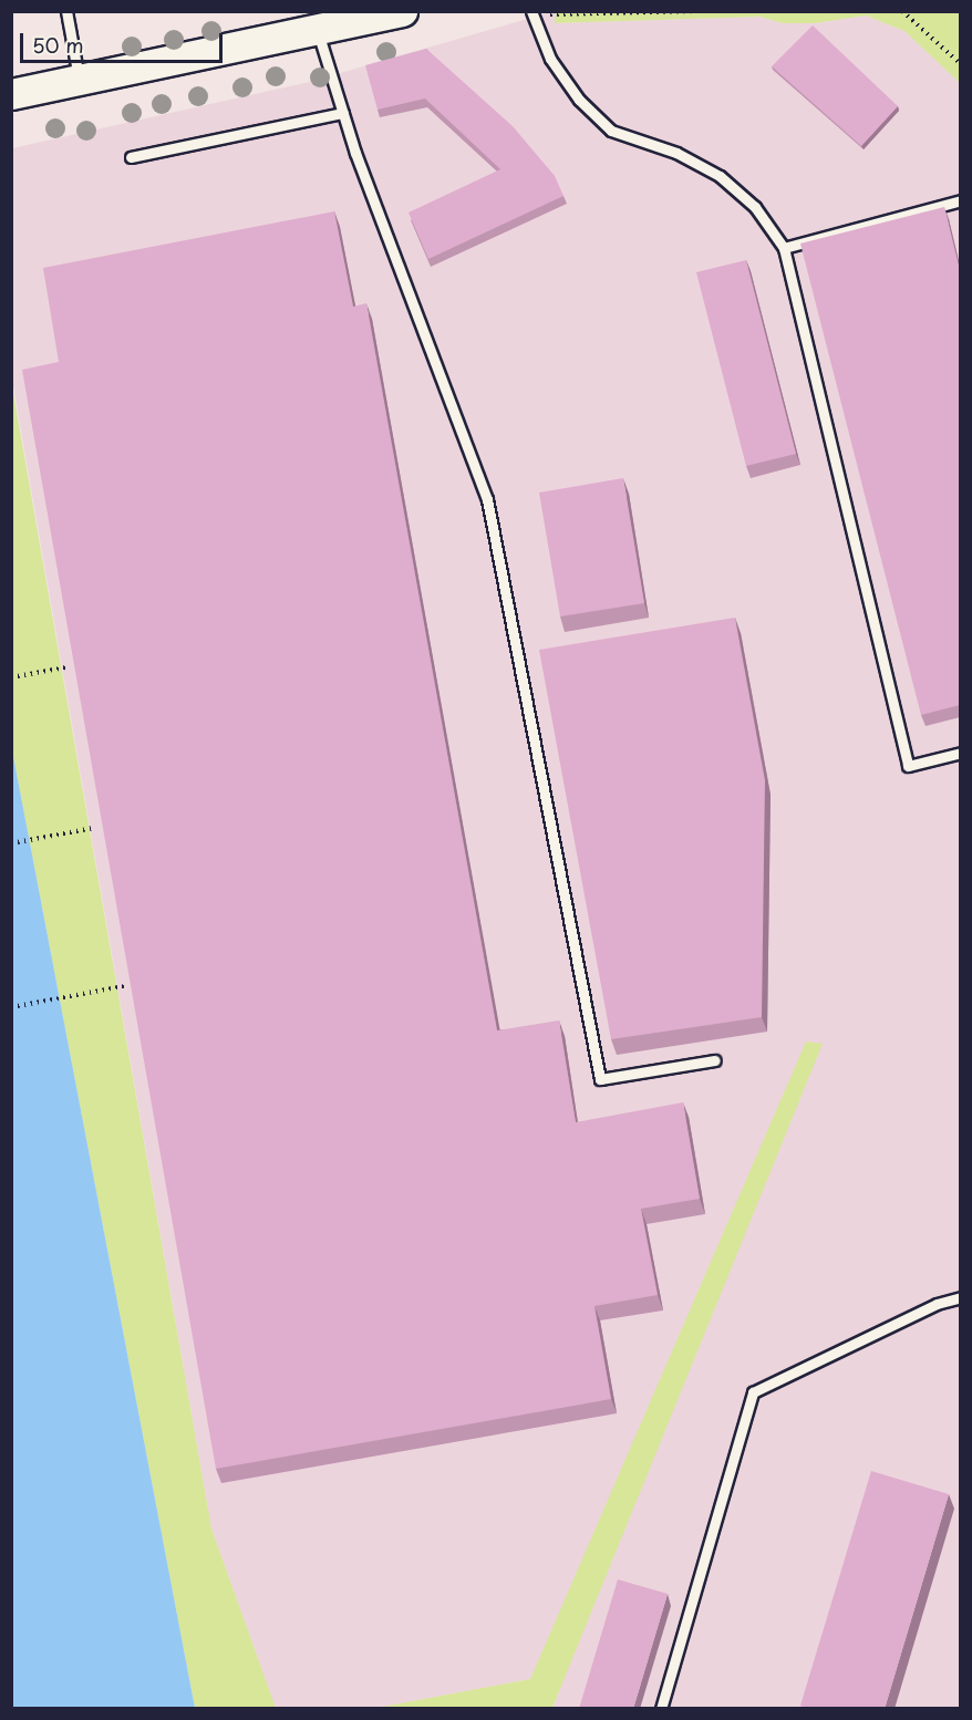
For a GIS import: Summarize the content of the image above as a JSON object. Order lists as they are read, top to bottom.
{
  "scale_bar": "50 m"
}
